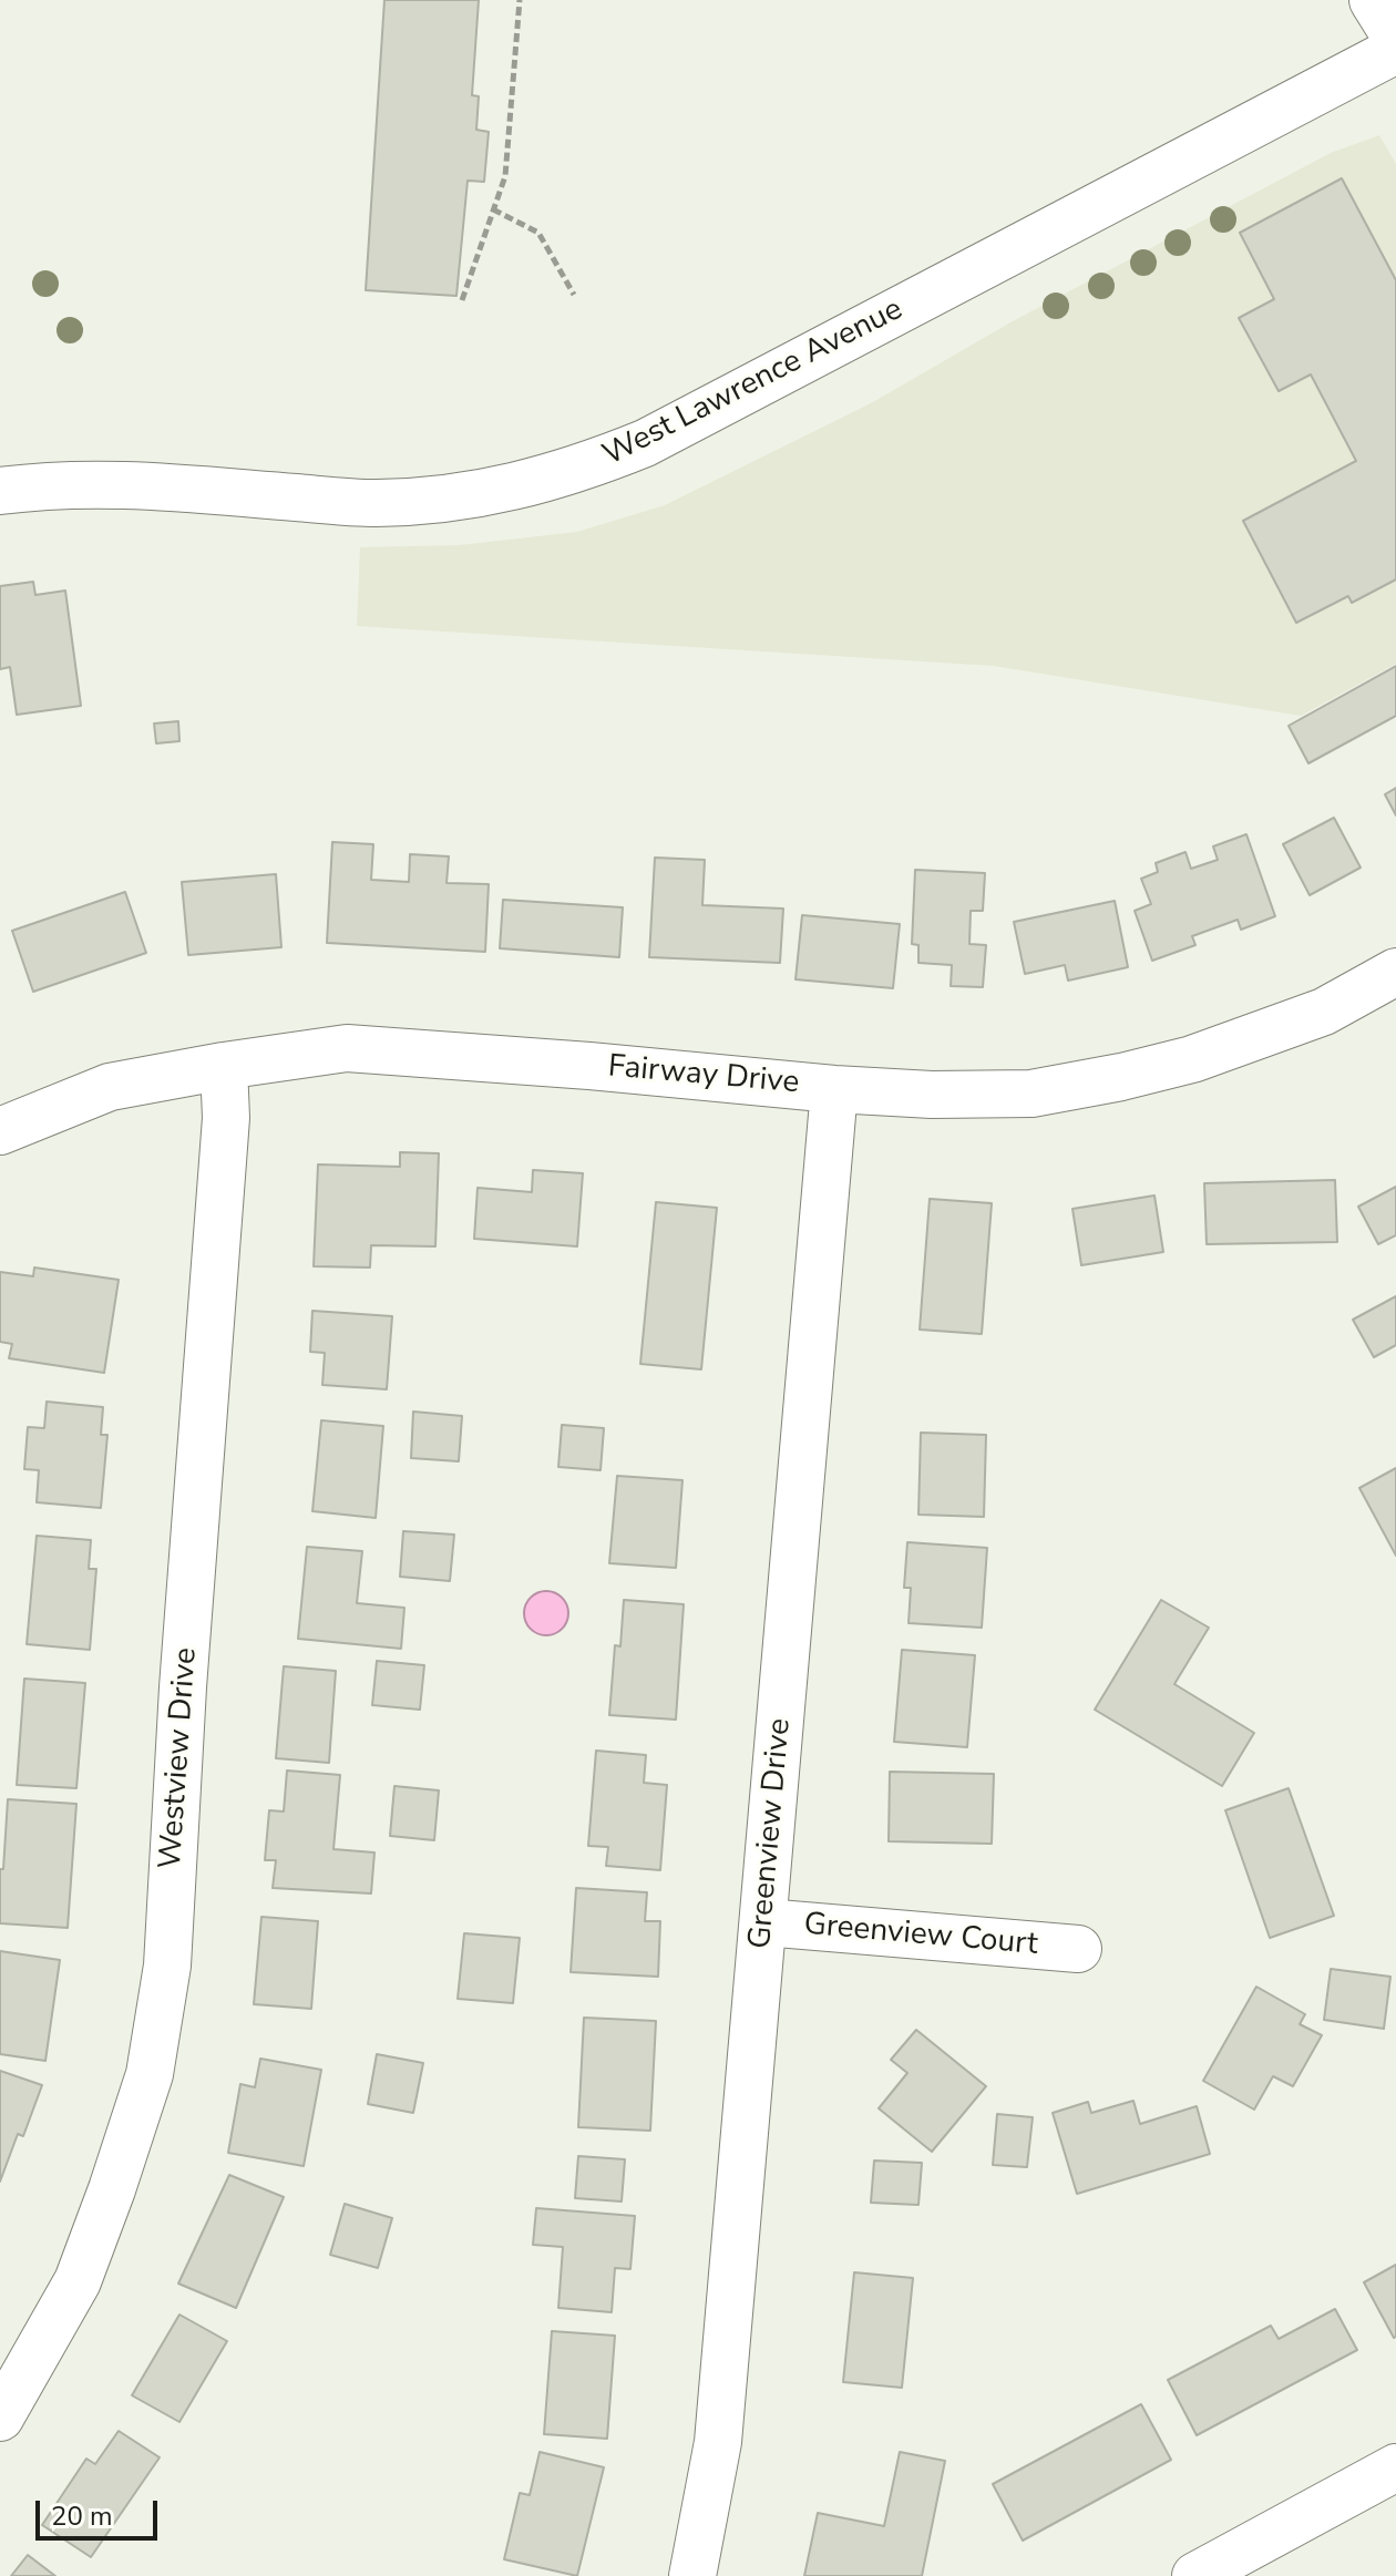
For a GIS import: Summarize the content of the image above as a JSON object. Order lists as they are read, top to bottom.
{
  "streets": {
    "street": [
      "West Lawrence Avenue",
      "Fairway Drive",
      "Westview Drive",
      "Greenview Drive",
      "Greenview Court"
    ]
  },
  "crossings": [
    ["Fairway Drive", "Westview Drive"],
    ["Fairway Drive", "Greenview Drive"],
    ["Greenview Drive", "Greenview Court"]
  ],
  "scale_bar": "20 m"
}
